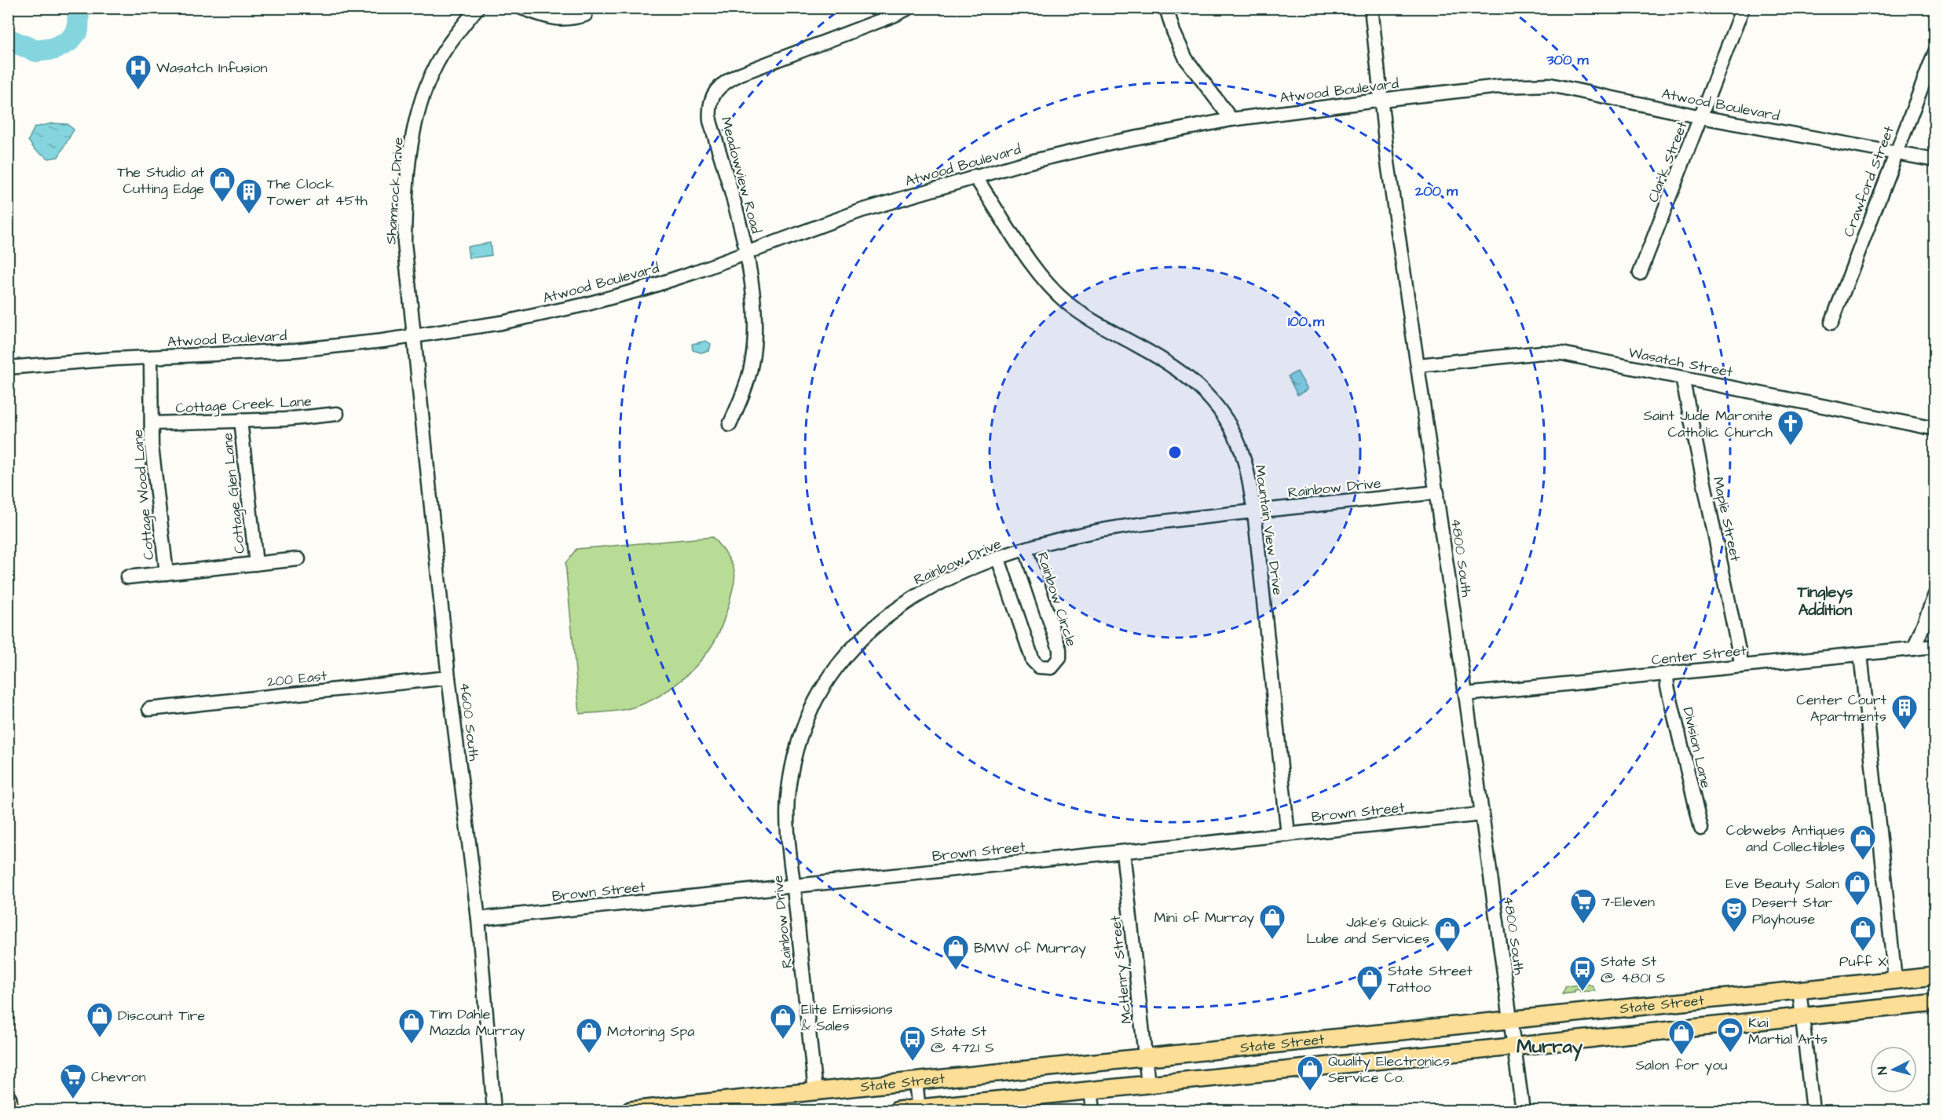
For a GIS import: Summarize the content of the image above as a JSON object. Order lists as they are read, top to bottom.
{
  "streets": {
    "main road": ["State Street"],
    "street": [
      "Atwood Boulevard",
      "Clark Street",
      "Meadowview Road",
      "Crawford Street",
      "Shamrock Drive",
      "Wasatch Street",
      "Cottage Creek Lane",
      "Rainbow Drive",
      "Cottage Glen Lane",
      "Cottage Wood Lane",
      "Maple Street",
      "Mountain View Drive",
      "4800 South",
      "Rainbow Circle",
      "Center Street",
      "200 East",
      "4600 South",
      "Division Lane",
      "Brown Street",
      "McHenry Street"
    ]
  },
  "crossings": [
    ["Atwood Boulevard", "Clark Street"],
    ["Atwood Boulevard", "Meadowview Road"],
    ["Atwood Boulevard", "Crawford Street"],
    ["Atwood Boulevard", "Shamrock Drive"],
    ["Atwood Boulevard", "Cottage Wood Lane"],
    ["Atwood Boulevard", "Mountain View Drive"],
    ["Atwood Boulevard", "4800 South"],
    ["Atwood Boulevard", "4600 South"],
    ["Shamrock Drive", "4600 South"],
    ["Wasatch Street", "Maple Street"],
    ["Wasatch Street", "4800 South"],
    ["Cottage Creek Lane", "Cottage Glen Lane"],
    ["Cottage Creek Lane", "Cottage Wood Lane"],
    ["Rainbow Drive", "Mountain View Drive"],
    ["Rainbow Drive", "4800 South"],
    ["Rainbow Drive", "Rainbow Circle"],
    ["Rainbow Drive", "Brown Street"],
    ["Rainbow Drive", "State Street"],
    ["Maple Street", "Center Street"],
    ["Mountain View Drive", "Brown Street"],
    ["4800 South", "Center Street"],
    ["4800 South", "Brown Street"],
    ["4800 South", "State Street"],
    ["Center Street", "Division Lane"],
    ["200 East", "4600 South"],
    ["4600 South", "Brown Street"],
    ["Brown Street", "McHenry Street"],
    ["McHenry Street", "State Street"]
  ],
  "districts": ["Tingleys Addition", "Murray"],
  "places": {
    "hospital": ["Wasatch Infusion"],
    "shop": [
      "The Studio at Cutting Edge",
      "Cobwebs Antiques and Collectibles",
      "Eve Beauty Salon",
      "Mini of Murray",
      "Puff X",
      "Jake's Quick Lube and Services",
      "BMW of Murray",
      "State Street Tattoo",
      "Discount Tire",
      "Elite Emissions & Sales",
      "Tim Dahle Mazda Murray",
      "Motoring Spa",
      "Salon for you",
      "Quality Electronics Service Co."
    ],
    "building": ["The Clock Tower at 45th", "Center Court Apartments"],
    "church": ["Saint Jude Maronite Catholic Church"],
    "supermarket": ["7-Eleven", "Chevron"],
    "theatre": ["Desert Star Playhouse"],
    "bus stop": ["State St @ 4801 S", "State St @ 4721 S"],
    "sports": ["Kiai Martial Arts"]
  },
  "north": "left",
  "rings": ["300 m", "200 m", "100 m"]
}
